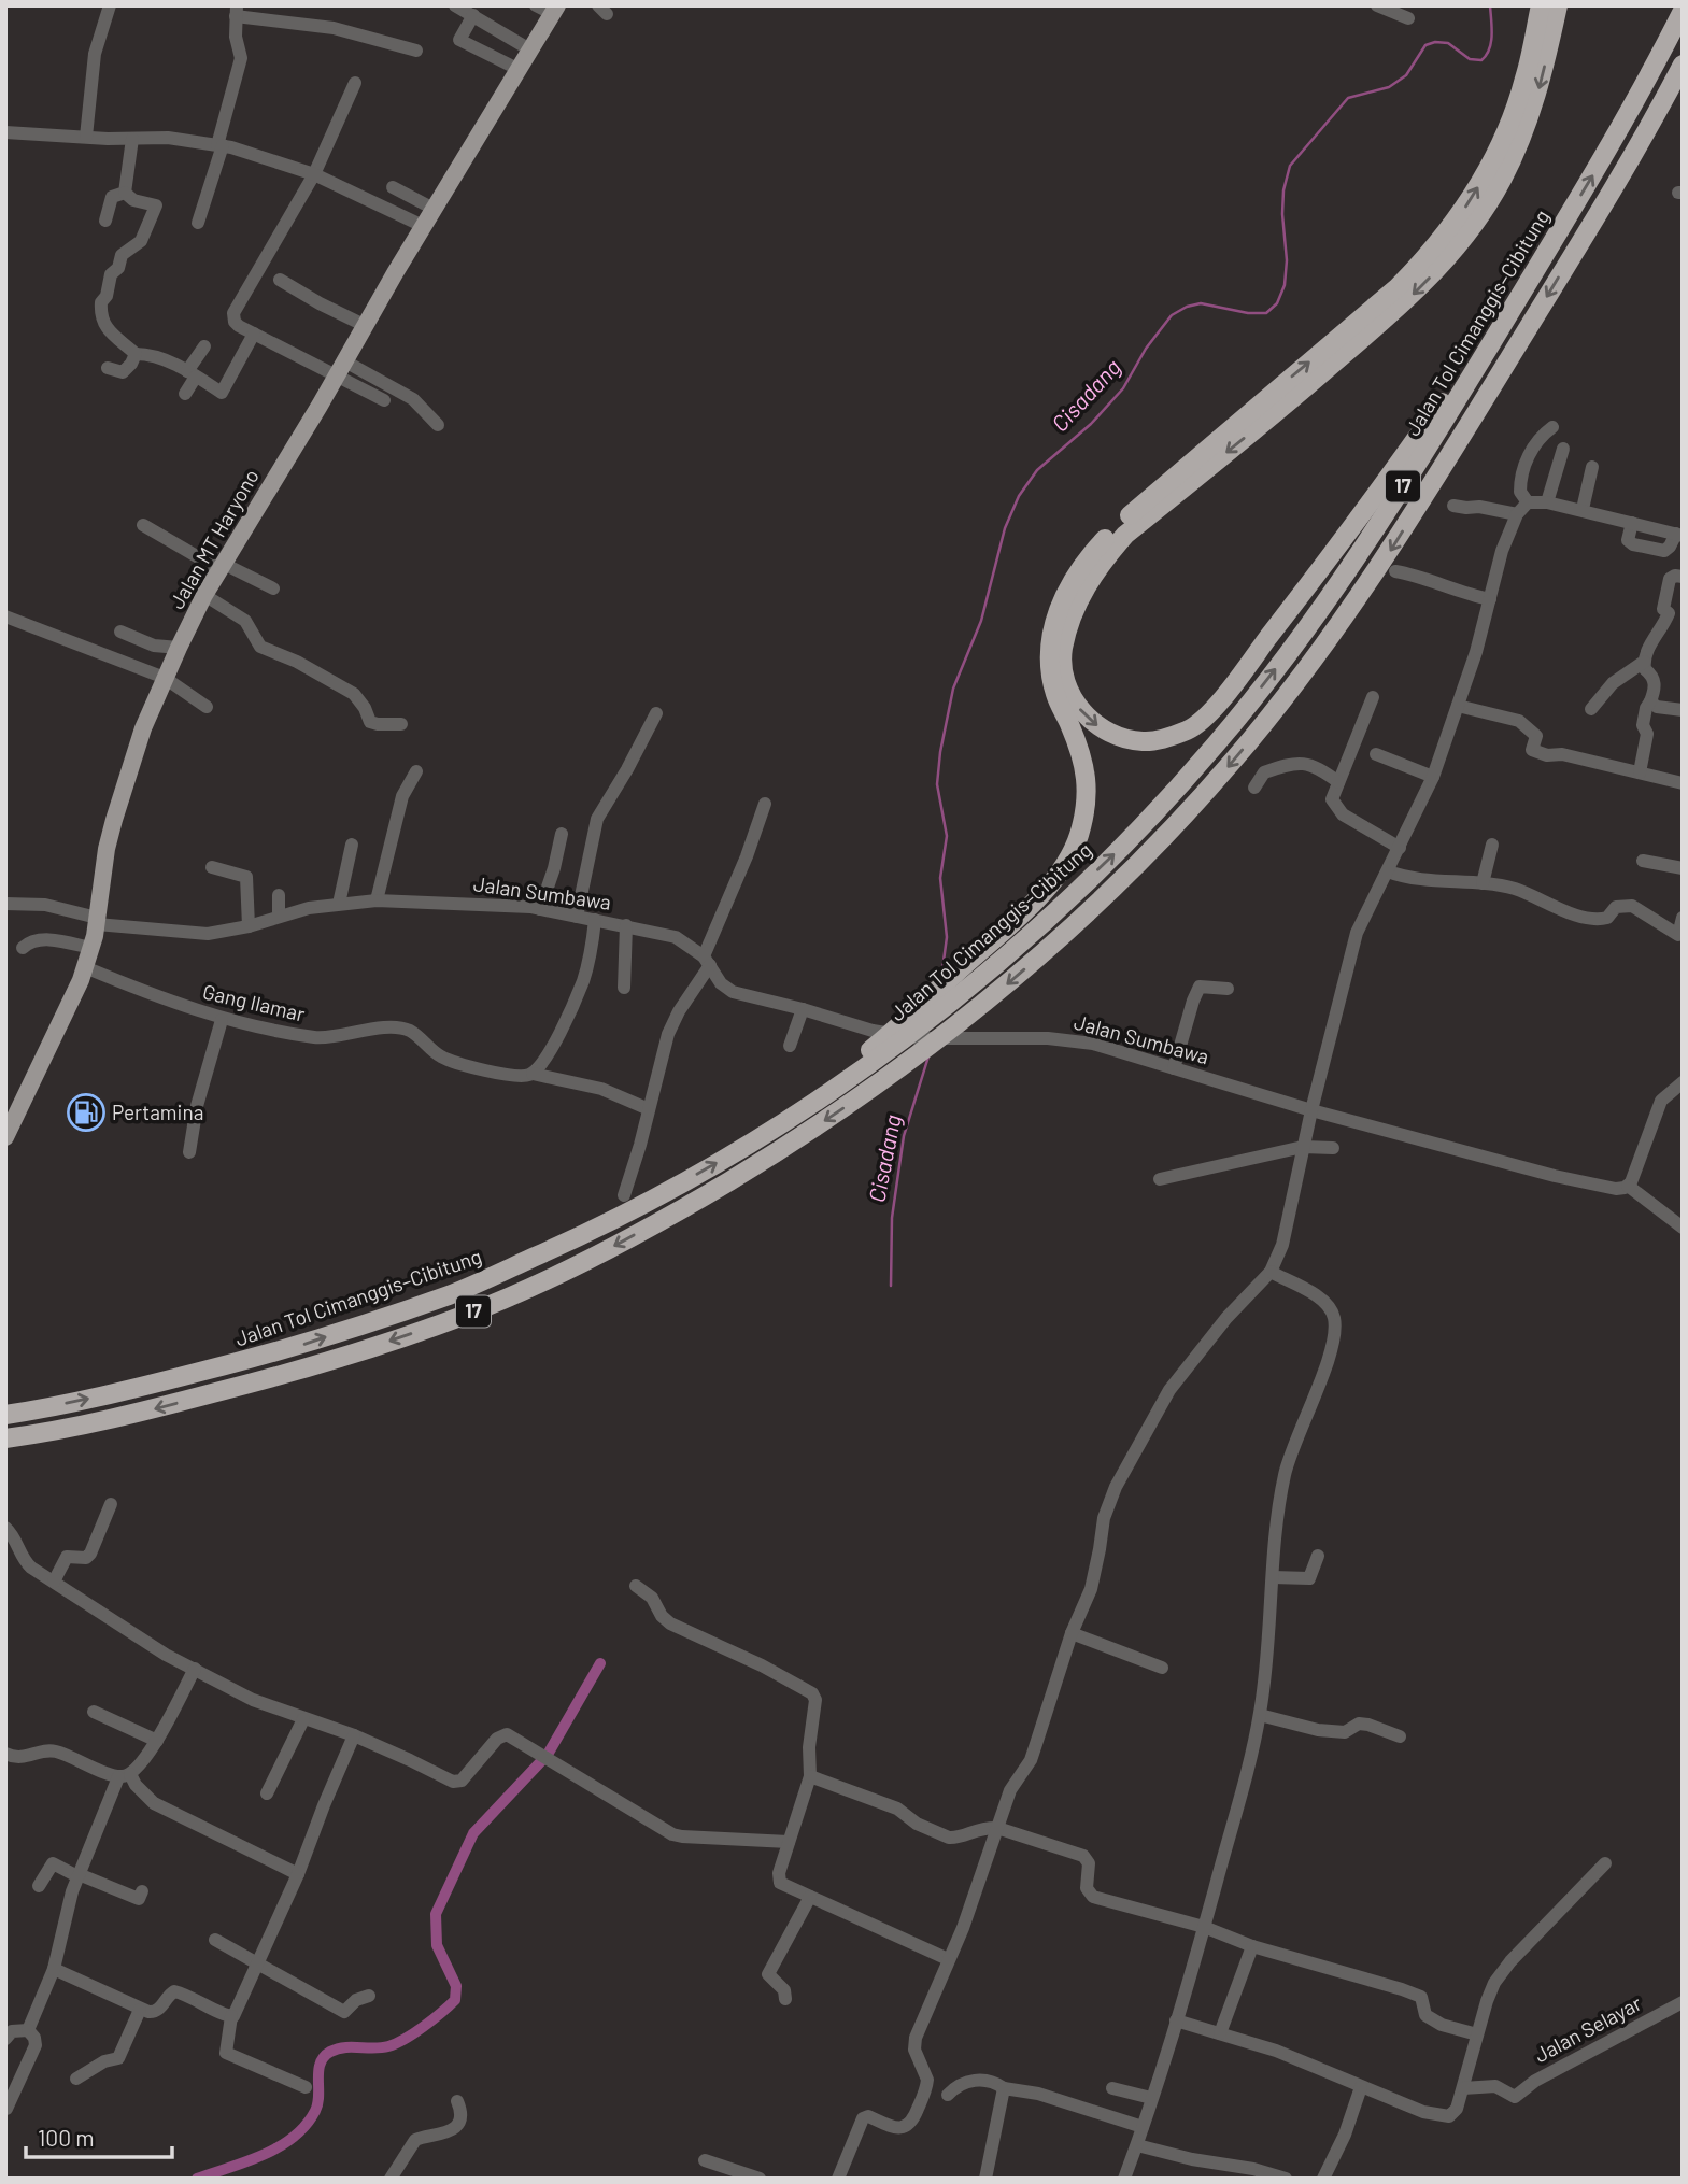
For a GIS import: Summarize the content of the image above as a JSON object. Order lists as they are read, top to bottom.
{
  "streets": {
    "highway": ["Jalan Tol Cimanggis–Cibitung", "17"],
    "main road": ["Jalan MT Haryono"],
    "street": ["Jalan Sumbawa", "Gang Ilamar", "Jalan Selayar"]
  },
  "crossings": [
    ["Jalan MT Haryono", "Jalan Sumbawa"],
    ["Jalan MT Haryono", "Gang Ilamar"]
  ],
  "water": ["Cisadang"],
  "places": {
    "fuel station": ["Pertamina"]
  },
  "scale_bar": "100 m"
}
